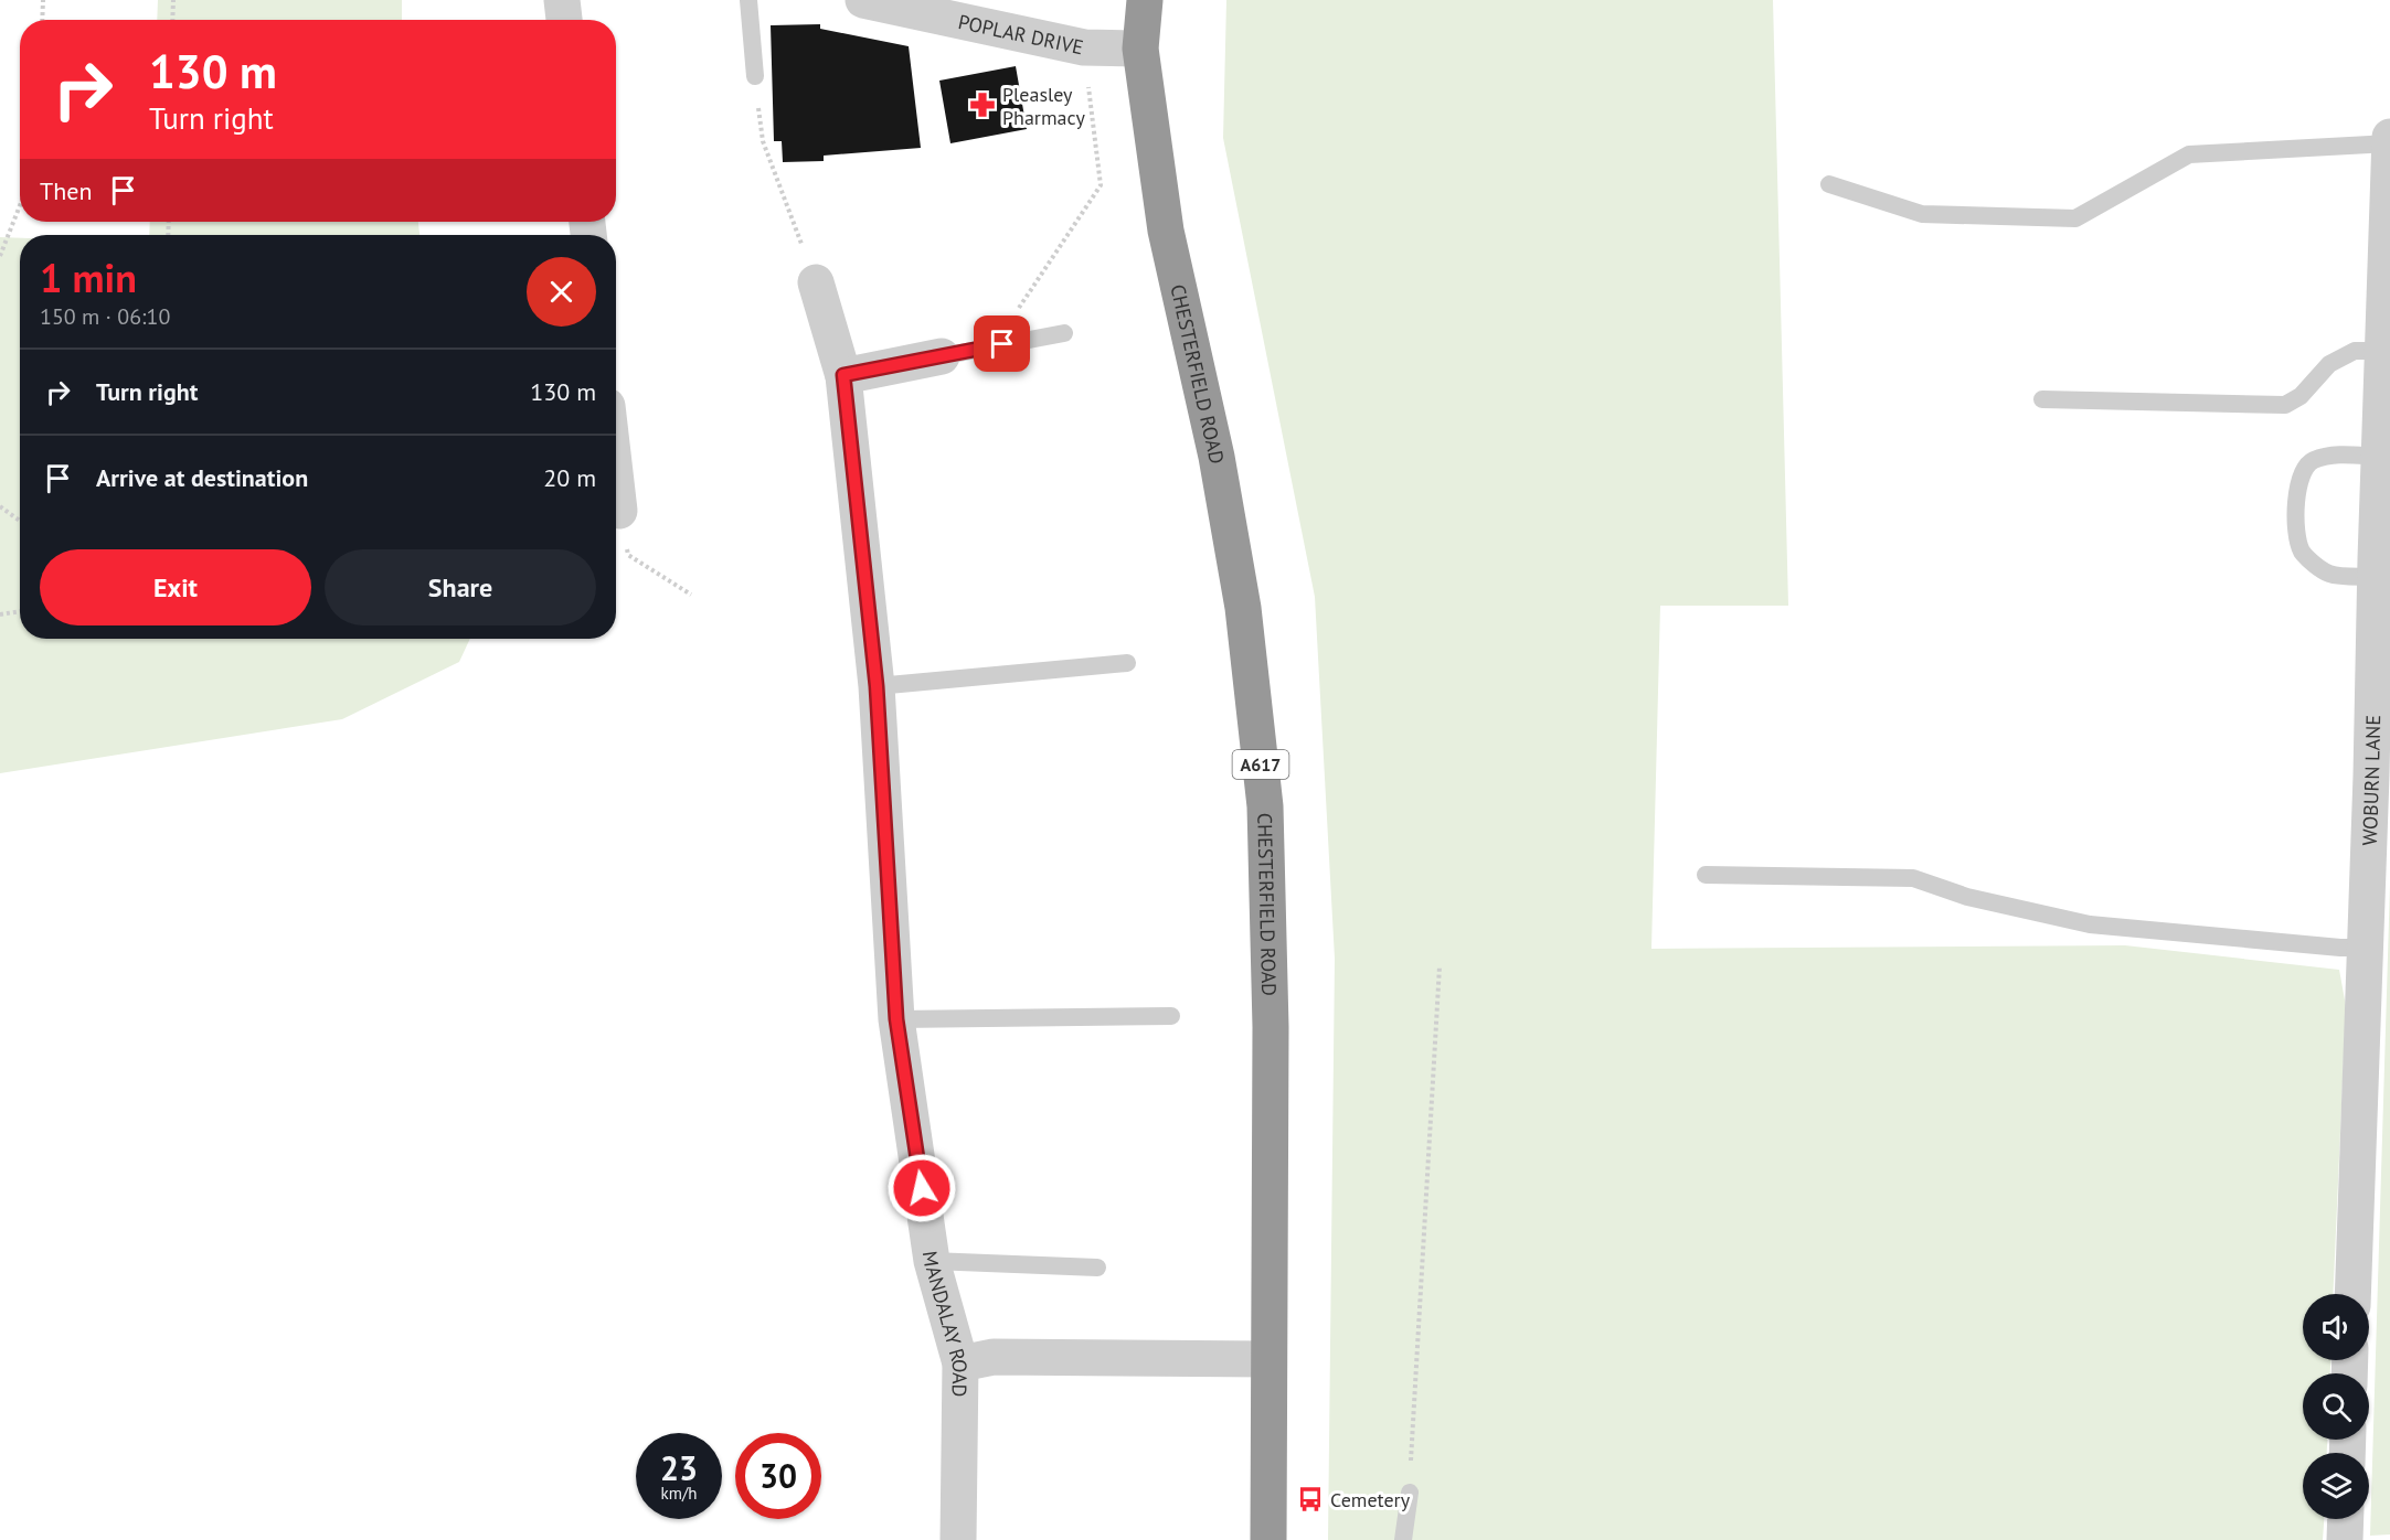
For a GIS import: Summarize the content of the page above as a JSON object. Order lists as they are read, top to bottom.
{
  "streets": {
    "highway": ["CHESTERFIELD ROAD", "A617"],
    "street": ["POPLAR DRIVE", "WOBURN LANE", "MANDALAY ROAD"]
  },
  "crossings": [
    ["POPLAR DRIVE", "CHESTERFIELD ROAD"]
  ],
  "places": {
    "pharmacy": ["Pleasley Pharmacy"],
    "bus stop": ["Cemetery"]
  },
  "page": {
    "turn": ["130 m", "Turn right"],
    "then": "Then",
    "heading": ["1 min", "150 m · 06:10"],
    "list": [
      {
        "name": "Turn right",
        "value": "130 m"
      },
      {
        "name": "Arrive at destination",
        "value": "20 m"
      }
    ],
    "buttons": ["Exit", "Share"],
    "speed": "23 km/h",
    "limit": "30"
  }
}
